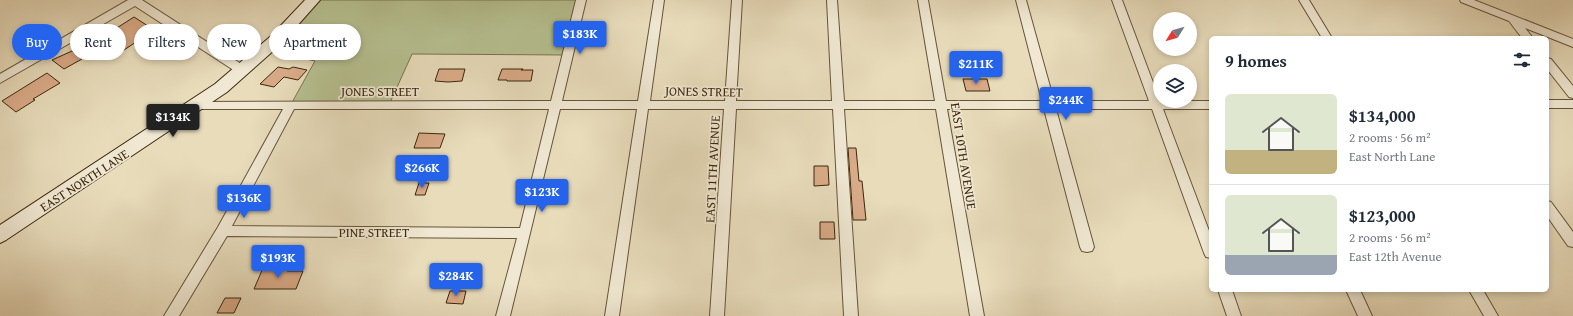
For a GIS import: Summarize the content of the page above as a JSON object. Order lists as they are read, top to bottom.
{
  "streets": {
    "street": [
      "JONES STREET",
      "EAST 10TH AVENUE",
      "EAST 11TH AVENUE",
      "EAST NORTH LANE",
      "PINE STREET"
    ]
  },
  "crossings": [
    ["JONES STREET", "EAST 10TH AVENUE"],
    ["JONES STREET", "EAST 11TH AVENUE"],
    ["JONES STREET", "EAST NORTH LANE"]
  ],
  "north": "bottom left",
  "page": {
    "price": [
      "$183K",
      "$211K",
      "$244K",
      "$134K",
      "$266K",
      "$123K",
      "$136K",
      "$193K",
      "$284K"
    ],
    "chip": [
      "Buy",
      "Rent",
      "Filters",
      "New",
      "Apartment"
    ],
    "heading": "9 homes",
    "list": [
      {
        "name": "$134,000",
        "note": "2 rooms · 56 m² · East North Lane"
      },
      {
        "name": "$123,000",
        "note": "2 rooms · 56 m² · East 12th Avenue"
      }
    ]
  }
}
